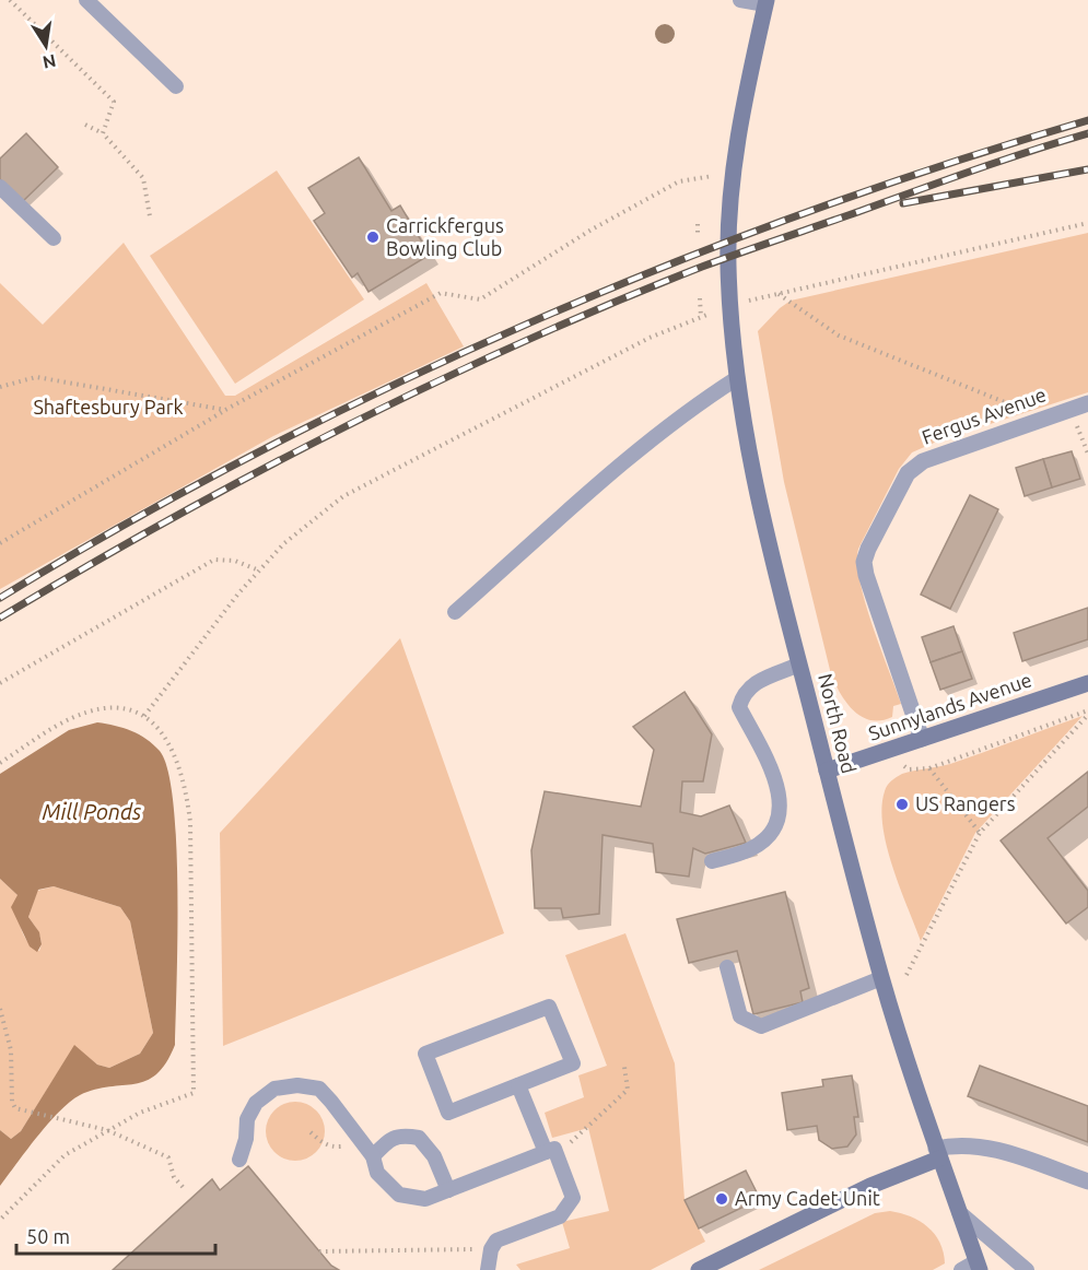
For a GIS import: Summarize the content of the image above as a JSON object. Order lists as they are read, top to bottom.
{
  "streets": {
    "street": ["Fergus Avenue", "Sunnylands Avenue", "North Road"]
  },
  "crossings": [
    ["Fergus Avenue", "Sunnylands Avenue"],
    ["Sunnylands Avenue", "North Road"]
  ],
  "water": ["Mill Ponds"],
  "parks": ["Shaftesbury Park"],
  "places": ["Carrickfergus Bowling Club", "US Rangers", "Army Cadet Unit"],
  "scale_bar": "50 m",
  "north": "bottom"
}
